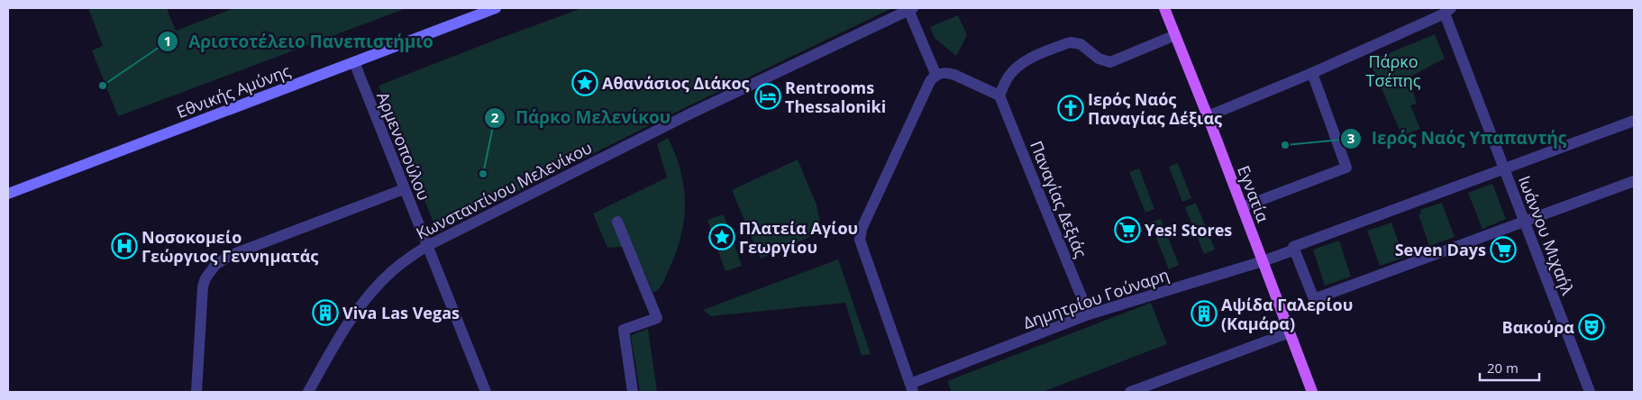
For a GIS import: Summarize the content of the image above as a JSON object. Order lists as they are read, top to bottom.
{
  "streets": {
    "main road": ["Εθνικής Αμύνης", "Εγνατία"],
    "street": [
      "Αρμενοπούλου",
      "Κωνσταντίνου Μελενίκου",
      "Παναγίας Δεξιάς",
      "Ιωάννου Μιχαήλ",
      "Δημητρίου Γούναρη"
    ]
  },
  "crossings": [
    ["Εθνικής Αμύνης", "Αρμενοπούλου"],
    ["Αρμενοπούλου", "Κωνσταντίνου Μελενίκου"],
    ["Εγνατία", "Δημητρίου Γούναρη"],
    ["Παναγίας Δεξιάς", "Δημητρίου Γούναρη"],
    ["Ιωάννου Μιχαήλ", "Δημητρίου Γούναρη"]
  ],
  "parks": ["Πάρκο Τσέπης"],
  "places": {
    "place": ["Αθανάσιος Διάκος", "Πλατεία Αγίου Γεωργίου"],
    "other": ["Αριστοτέλειο Πανεπιστήμιο", "Ιερός Ναός Υπαπαντής", "Πάρκο Μελενίκου"],
    "hotel": ["Rentrooms Thessaloniki"],
    "church": ["Ιερός Ναός Παναγίας Δέξιας"],
    "supermarket": ["Yes! Stores", "Seven Days"],
    "hospital": ["Νοσοκομείο Γεώργιος Γεννηματάς"],
    "building": ["Viva Las Vegas", "Αψίδα Γαλερίου (Καμάρα)"],
    "theatre": ["Βακούρα"]
  },
  "scale_bar": "20 m"
}
